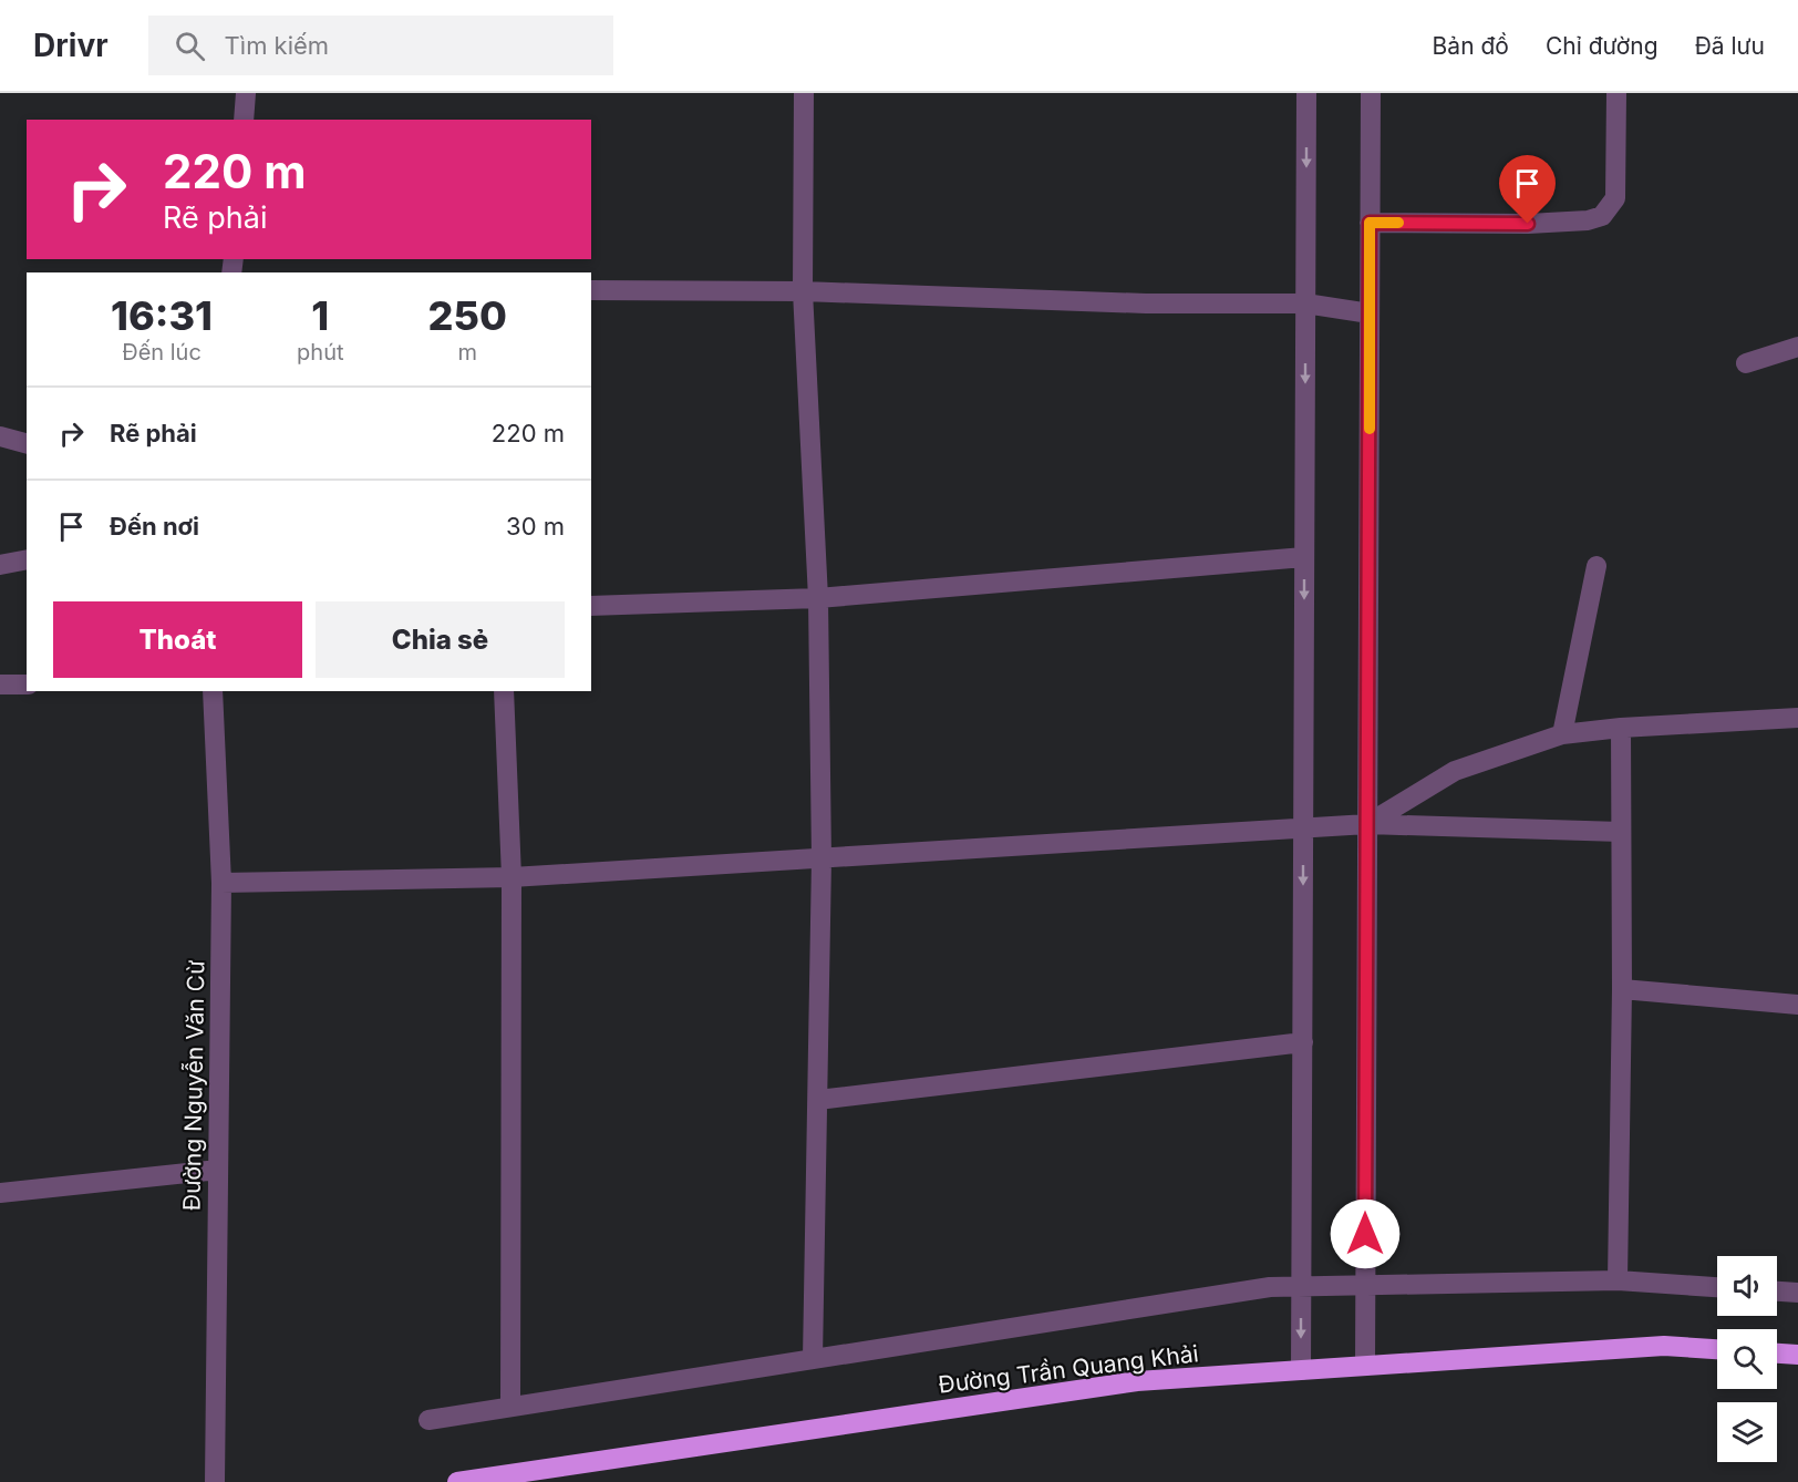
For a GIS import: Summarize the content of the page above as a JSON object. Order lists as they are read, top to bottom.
{
  "streets": {
    "highway": ["Đường Trần Quang Khải"],
    "street": ["Đường Nguyễn Văn Cừ"]
  },
  "page": {
    "header": "Drivr",
    "search": "Tìm kiếm",
    "nav": ["Bản đồ", "Chỉ đường", "Đã lưu"],
    "turn": ["220 m", "Rẽ phải"],
    "eta": [
      "16:31",
      "Đến lúc",
      "1",
      "phút",
      "250",
      "m"
    ],
    "list": [
      {
        "name": "Rẽ phải",
        "value": "220 m"
      },
      {
        "name": "Đến nơi",
        "value": "30 m"
      }
    ],
    "buttons": ["Thoát", "Chia sẻ"]
  }
}
